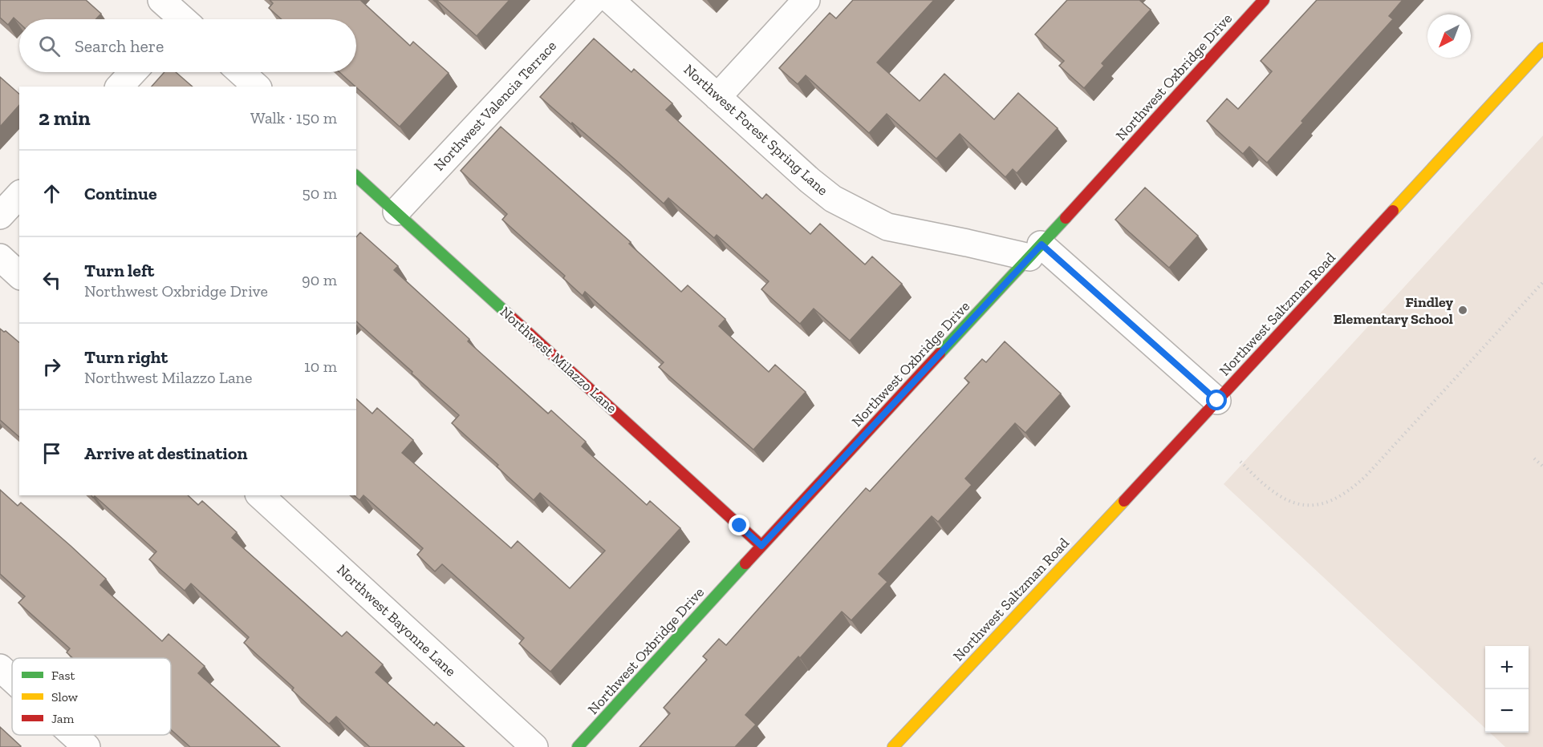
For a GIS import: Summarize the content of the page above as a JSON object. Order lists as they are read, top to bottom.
{
  "streets": {
    "street": [
      "Northwest Oxbridge Drive",
      "Northwest Valencia Terrace",
      "Northwest Forest Spring Lane",
      "Northwest Saltzman Road",
      "Northwest Milazzo Lane",
      "Northwest Bayonne Lane"
    ]
  },
  "crossings": [
    ["Northwest Oxbridge Drive", "Northwest Forest Spring Lane"],
    ["Northwest Oxbridge Drive", "Northwest Milazzo Lane"],
    ["Northwest Valencia Terrace", "Northwest Milazzo Lane"],
    ["Northwest Forest Spring Lane", "Northwest Saltzman Road"]
  ],
  "places": ["Findley Elementary School"],
  "legend": ["Fast", "Slow", "Jam"],
  "north": "bottom left",
  "page": {
    "search": "Search here",
    "heading": ["2 min", "Walk · 150 m"],
    "list": [
      ["Continue", "50 m"],
      ["Turn left", "Northwest Oxbridge Drive", "90 m"],
      ["Turn right", "Northwest Milazzo Lane", "10 m"],
      "Arrive at destination"
    ],
    "map_buttons": ["+", "−"]
  }
}
